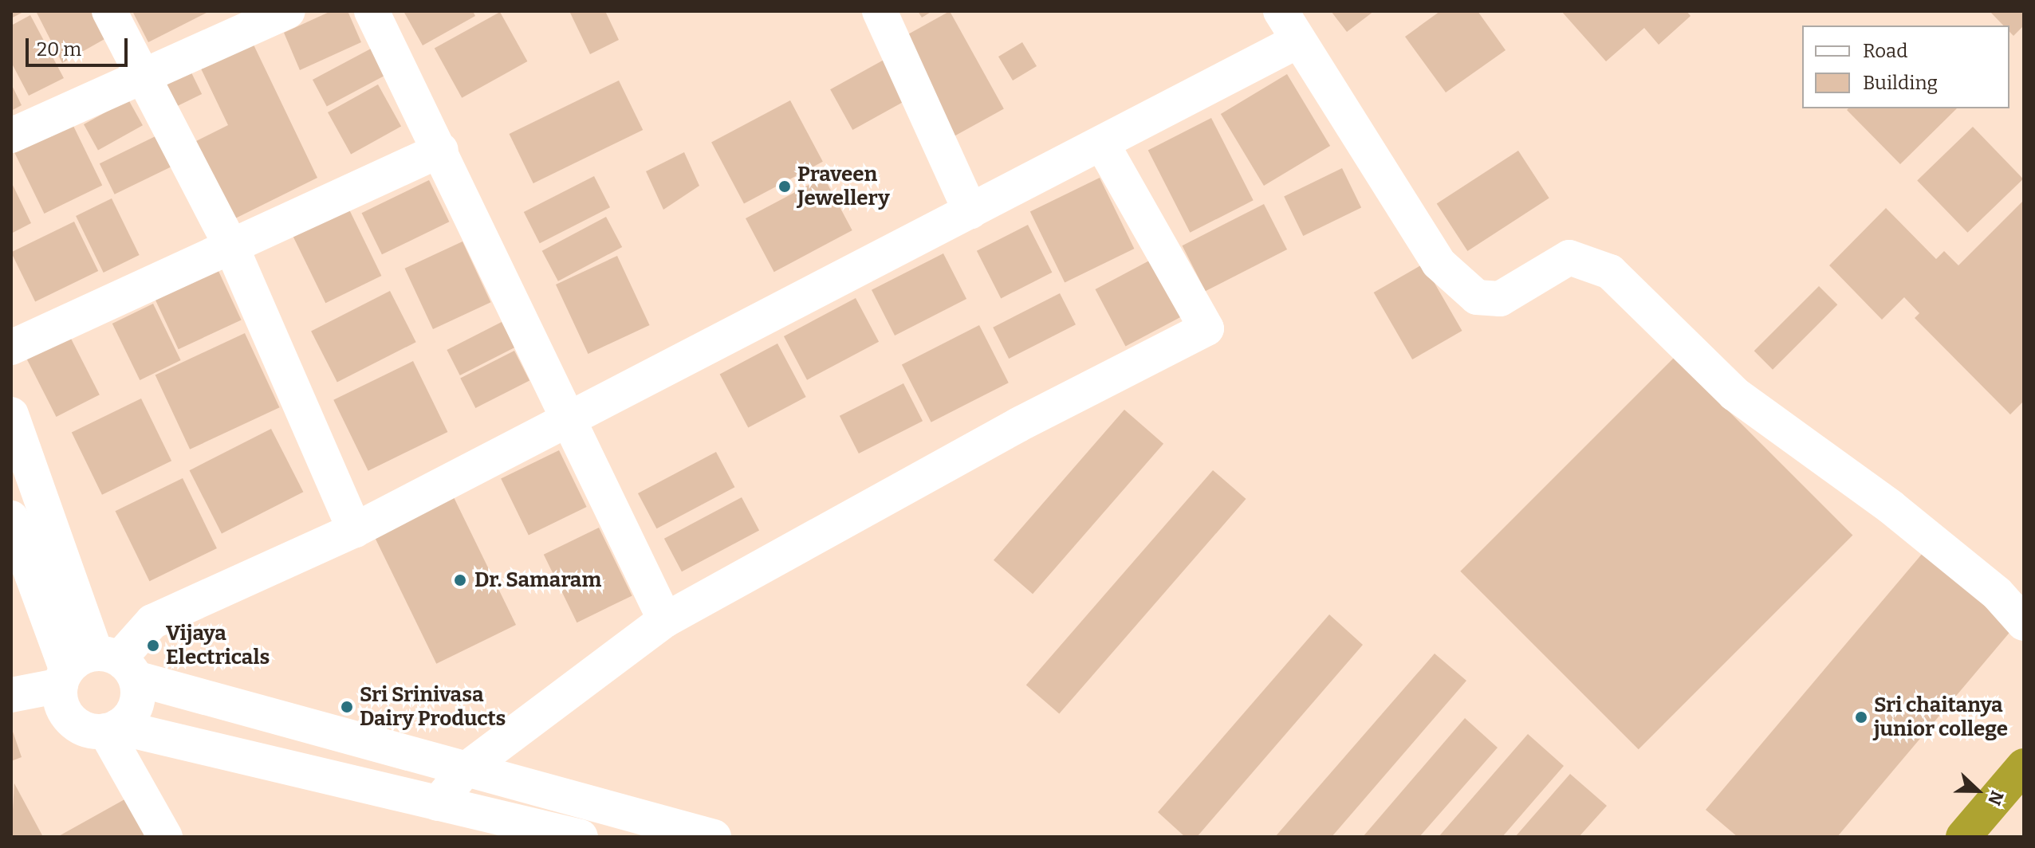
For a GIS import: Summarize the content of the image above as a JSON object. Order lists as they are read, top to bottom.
{
  "places": [
    "Praveen Jewellery",
    "Dr. Samaram",
    "Vijaya Electricals",
    "Sri Srinivasa Dairy Products",
    "Sri chaitanya junior college"
  ],
  "legend": ["Road", "Building"],
  "scale_bar": "20 m",
  "north": "right"
}
